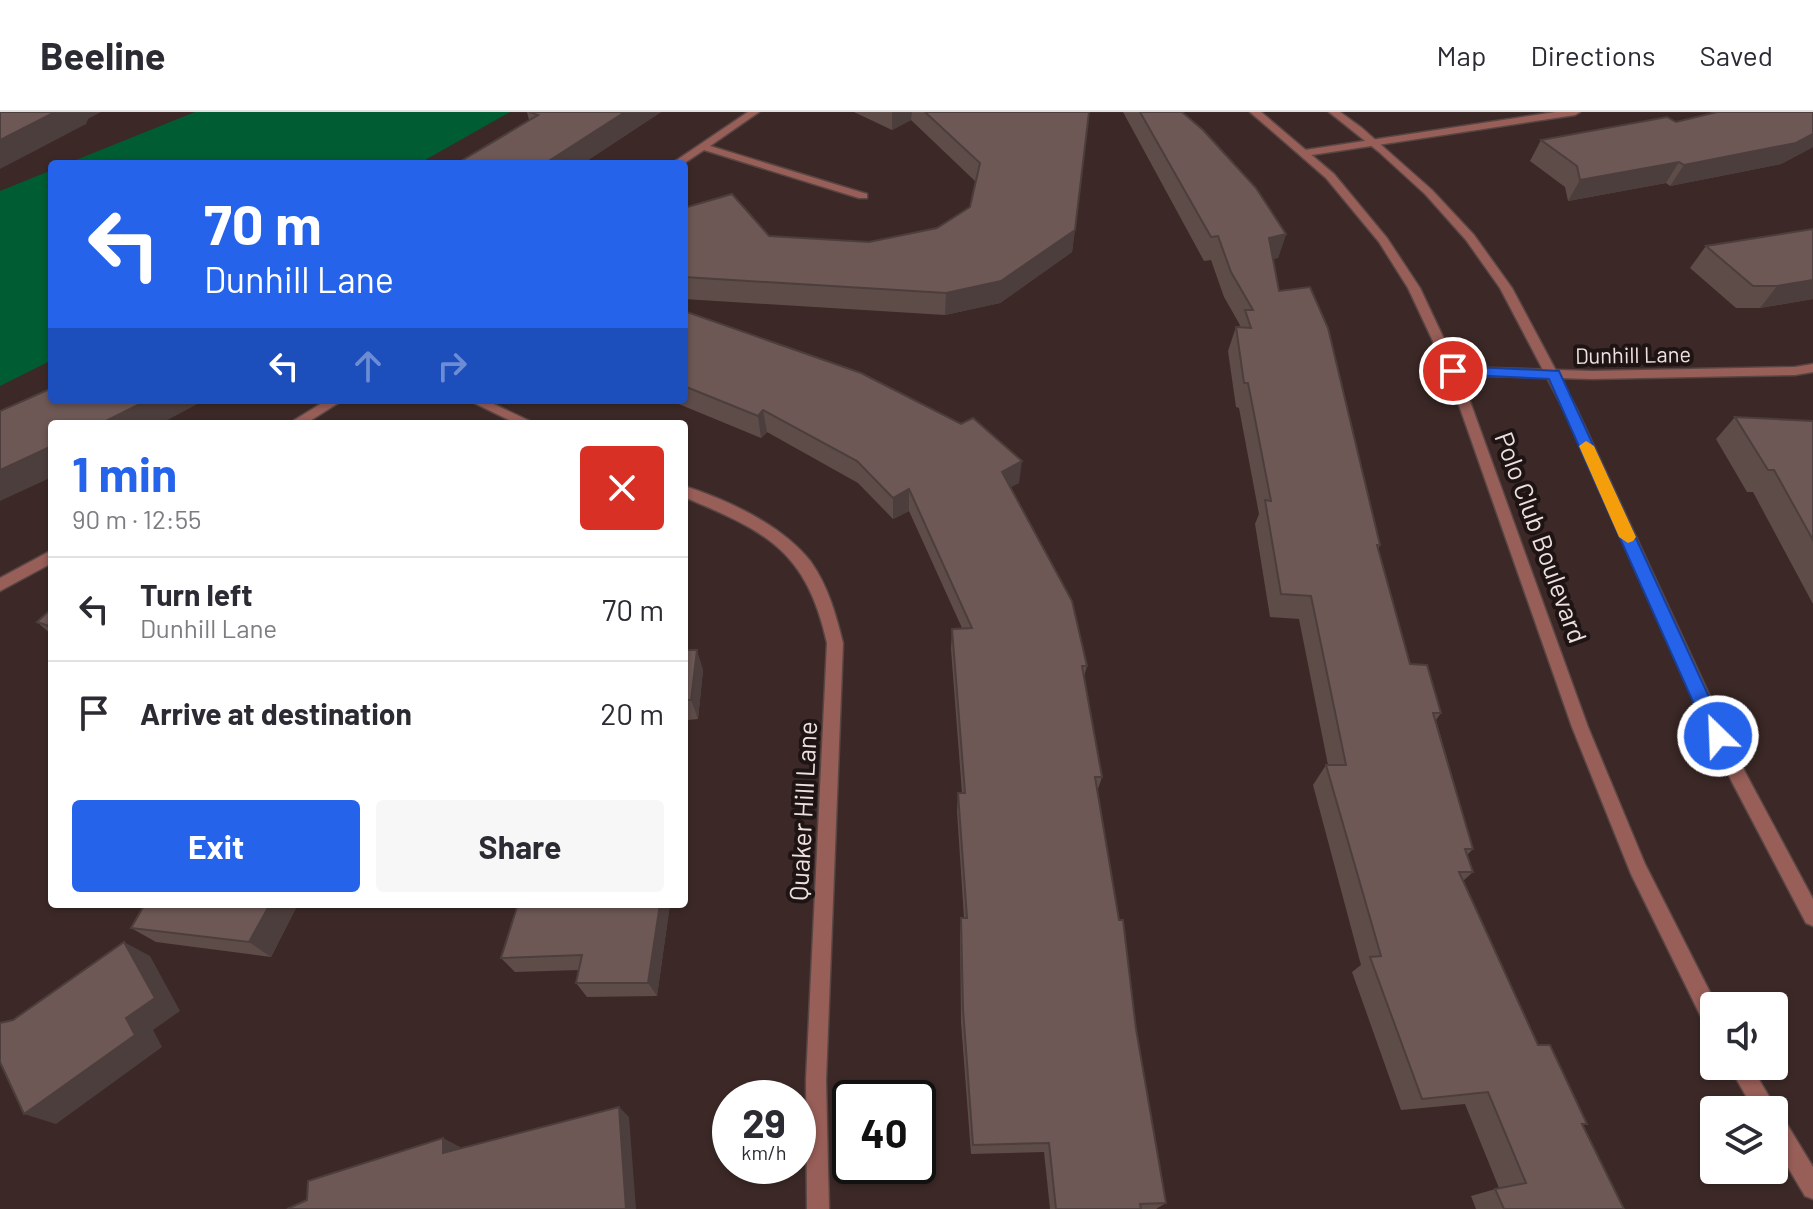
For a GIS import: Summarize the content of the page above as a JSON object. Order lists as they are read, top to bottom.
{
  "streets": {
    "street": ["Dunhill Lane", "Polo Club Boulevard", "Quaker Hill Lane"]
  },
  "crossings": [
    ["Dunhill Lane", "Polo Club Boulevard"]
  ],
  "page": {
    "header": "Beeline",
    "nav": ["Map", "Directions", "Saved"],
    "turn": ["70 m", "Dunhill Lane"],
    "heading": ["1 min", "90 m · 12:55"],
    "list": [
      {
        "name": "Turn left",
        "note": "Dunhill Lane",
        "value": "70 m"
      },
      {
        "name": "Arrive at destination",
        "value": "20 m"
      }
    ],
    "buttons": ["Exit", "Share"],
    "speed": "29 km/h",
    "limit": "40"
  }
}
